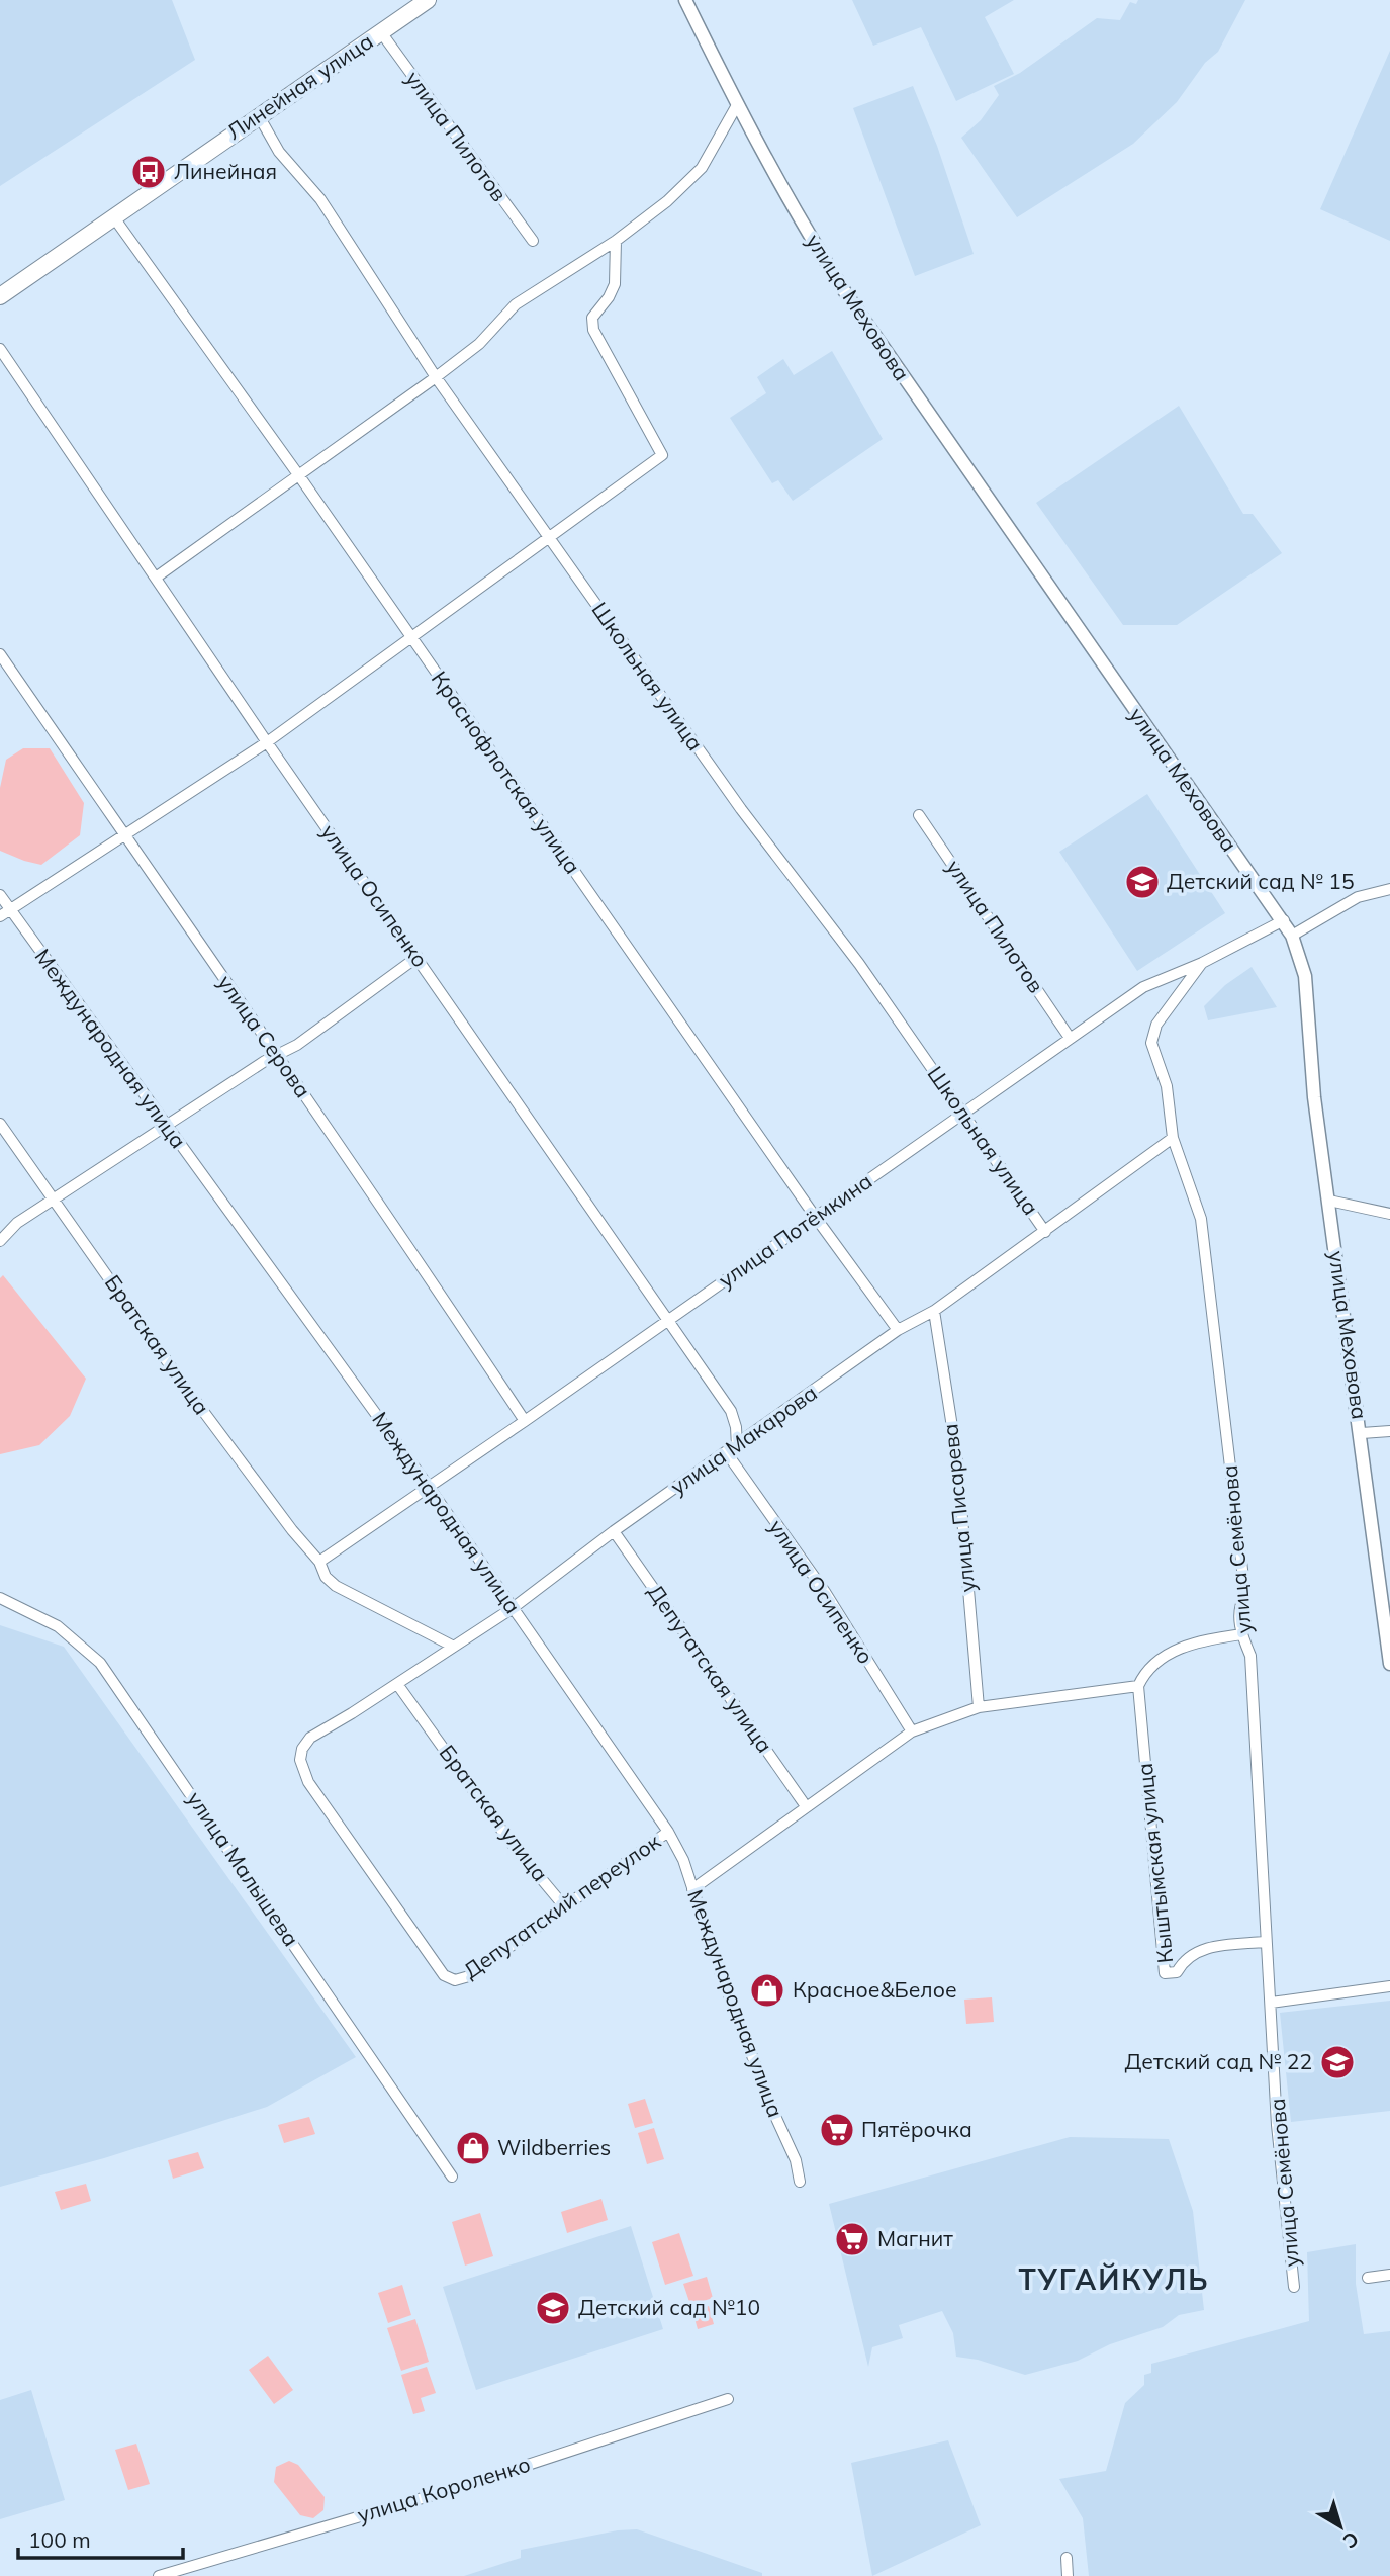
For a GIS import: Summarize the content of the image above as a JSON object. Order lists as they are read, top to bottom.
{
  "streets": {
    "main road": ["Линейная улица"],
    "street": [
      "улица Пилотов",
      "улица Меховова",
      "Школьная улица",
      "Краснофлотская улица",
      "улица Осипенко",
      "улица Серова",
      "Международная улица",
      "улица Потёмкина",
      "Братская улица",
      "улица Макарова",
      "улица Писарева",
      "улица Семёнова",
      "Депутатская улица",
      "Кыштымская улица",
      "улица Малышева",
      "Депутатский переулок",
      "улица Короленко"
    ]
  },
  "crossings": [
    ["Линейная улица", "улица Пилотов"],
    ["Линейная улица", "Школьная улица"],
    ["Линейная улица", "Краснофлотская улица"],
    ["улица Пилотов", "улица Потёмкина"],
    ["улица Меховова", "улица Потёмкина"],
    ["Школьная улица", "улица Потёмкина"],
    ["Школьная улица", "улица Макарова"],
    ["Краснофлотская улица", "улица Потёмкина"],
    ["Краснофлотская улица", "улица Макарова"],
    ["улица Осипенко", "улица Потёмкина"],
    ["улица Осипенко", "улица Макарова"],
    ["улица Серова", "улица Потёмкина"],
    ["Международная улица", "улица Потёмкина"],
    ["Международная улица", "улица Макарова"],
    ["Международная улица", "Депутатский переулок"],
    ["улица Потёмкина", "Братская улица"],
    ["улица Потёмкина", "улица Семёнова"],
    ["Братская улица", "улица Макарова"],
    ["Братская улица", "Депутатский переулок"],
    ["улица Макарова", "улица Писарева"],
    ["улица Макарова", "улица Семёнова"],
    ["улица Макарова", "Депутатская улица"],
    ["улица Макарова", "Депутатский переулок"],
    ["улица Семёнова", "Кыштымская улица"]
  ],
  "districts": ["ТУГАЙКУЛЬ"],
  "places": {
    "bus stop": ["Линейная"],
    "school or university": ["Детский сад № 15", "Детский сад № 22", "Детский сад №10"],
    "shop": ["Красное&Белое", "Wildberries"],
    "supermarket": ["Пятёрочка", "Магнит"]
  },
  "scale_bar": "100 m",
  "north": "bottom right"
}
